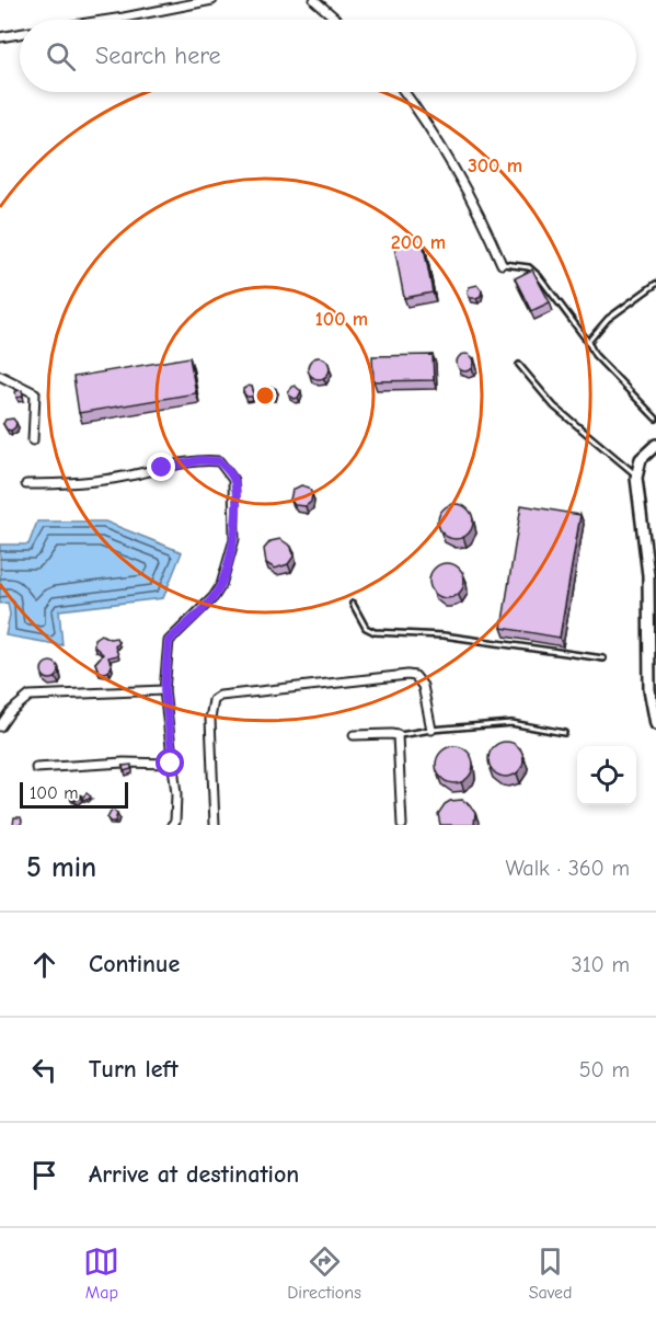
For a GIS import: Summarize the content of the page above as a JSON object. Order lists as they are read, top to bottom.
{
  "scale_bar": "100 m",
  "page": {
    "search": "Search here",
    "scale": "100 m",
    "heading": ["5 min", "Walk · 360 m"],
    "list": [
      ["Continue", "310 m"],
      ["Turn left", "50 m"],
      "Arrive at destination"
    ],
    "nav": ["Map", "Directions", "Saved"]
  },
  "rings": ["300 m", "200 m", "100 m"]
}
